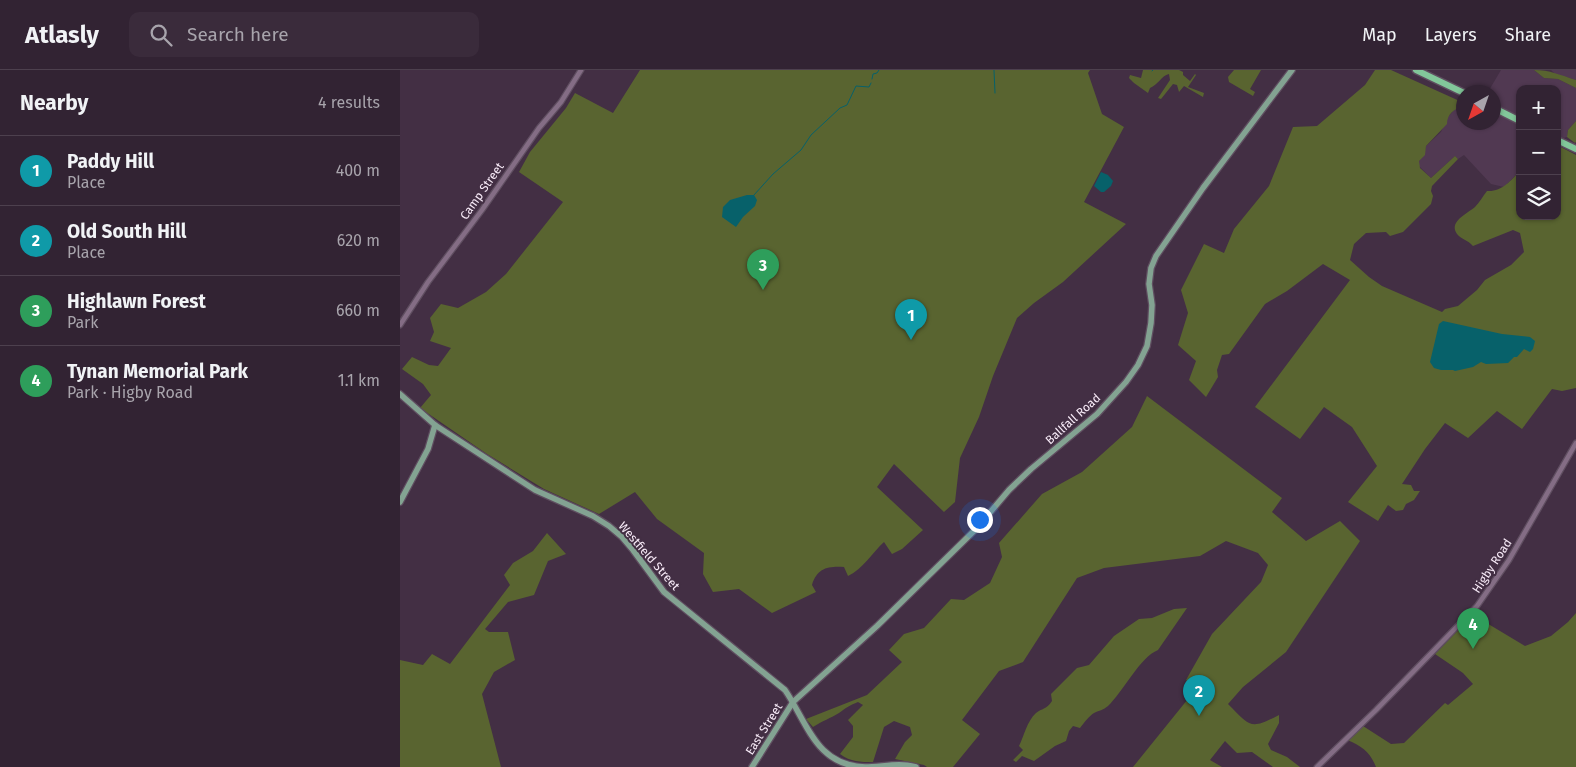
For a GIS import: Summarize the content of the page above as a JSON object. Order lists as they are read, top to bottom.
{
  "streets": {
    "main road": ["Ballfall Road", "Westfield Street", "East Street"],
    "street": ["Camp Street", "Higby Road"]
  },
  "crossings": [
    ["Ballfall Road", "Westfield Street"],
    ["Ballfall Road", "East Street"],
    ["Westfield Street", "East Street"]
  ],
  "north": "bottom left",
  "page": {
    "header": "Atlasly",
    "search": "Search here",
    "nav": ["Map", "Layers", "Share"],
    "heading": ["Nearby", "4 results"],
    "map_buttons": ["+", "−"],
    "list": [
      {
        "mark": "1",
        "name": "Paddy Hill",
        "note": "Place",
        "value": "400 m"
      },
      {
        "mark": "2",
        "name": "Old South Hill",
        "note": "Place",
        "value": "620 m"
      },
      {
        "mark": "3",
        "name": "Highlawn Forest",
        "note": "Park",
        "value": "660 m"
      },
      {
        "mark": "4",
        "name": "Tynan Memorial Park",
        "note": "Park · Higby Road",
        "value": "1.1 km"
      }
    ],
    "pins": [
      "3",
      "1",
      "4",
      "2"
    ]
  }
}
